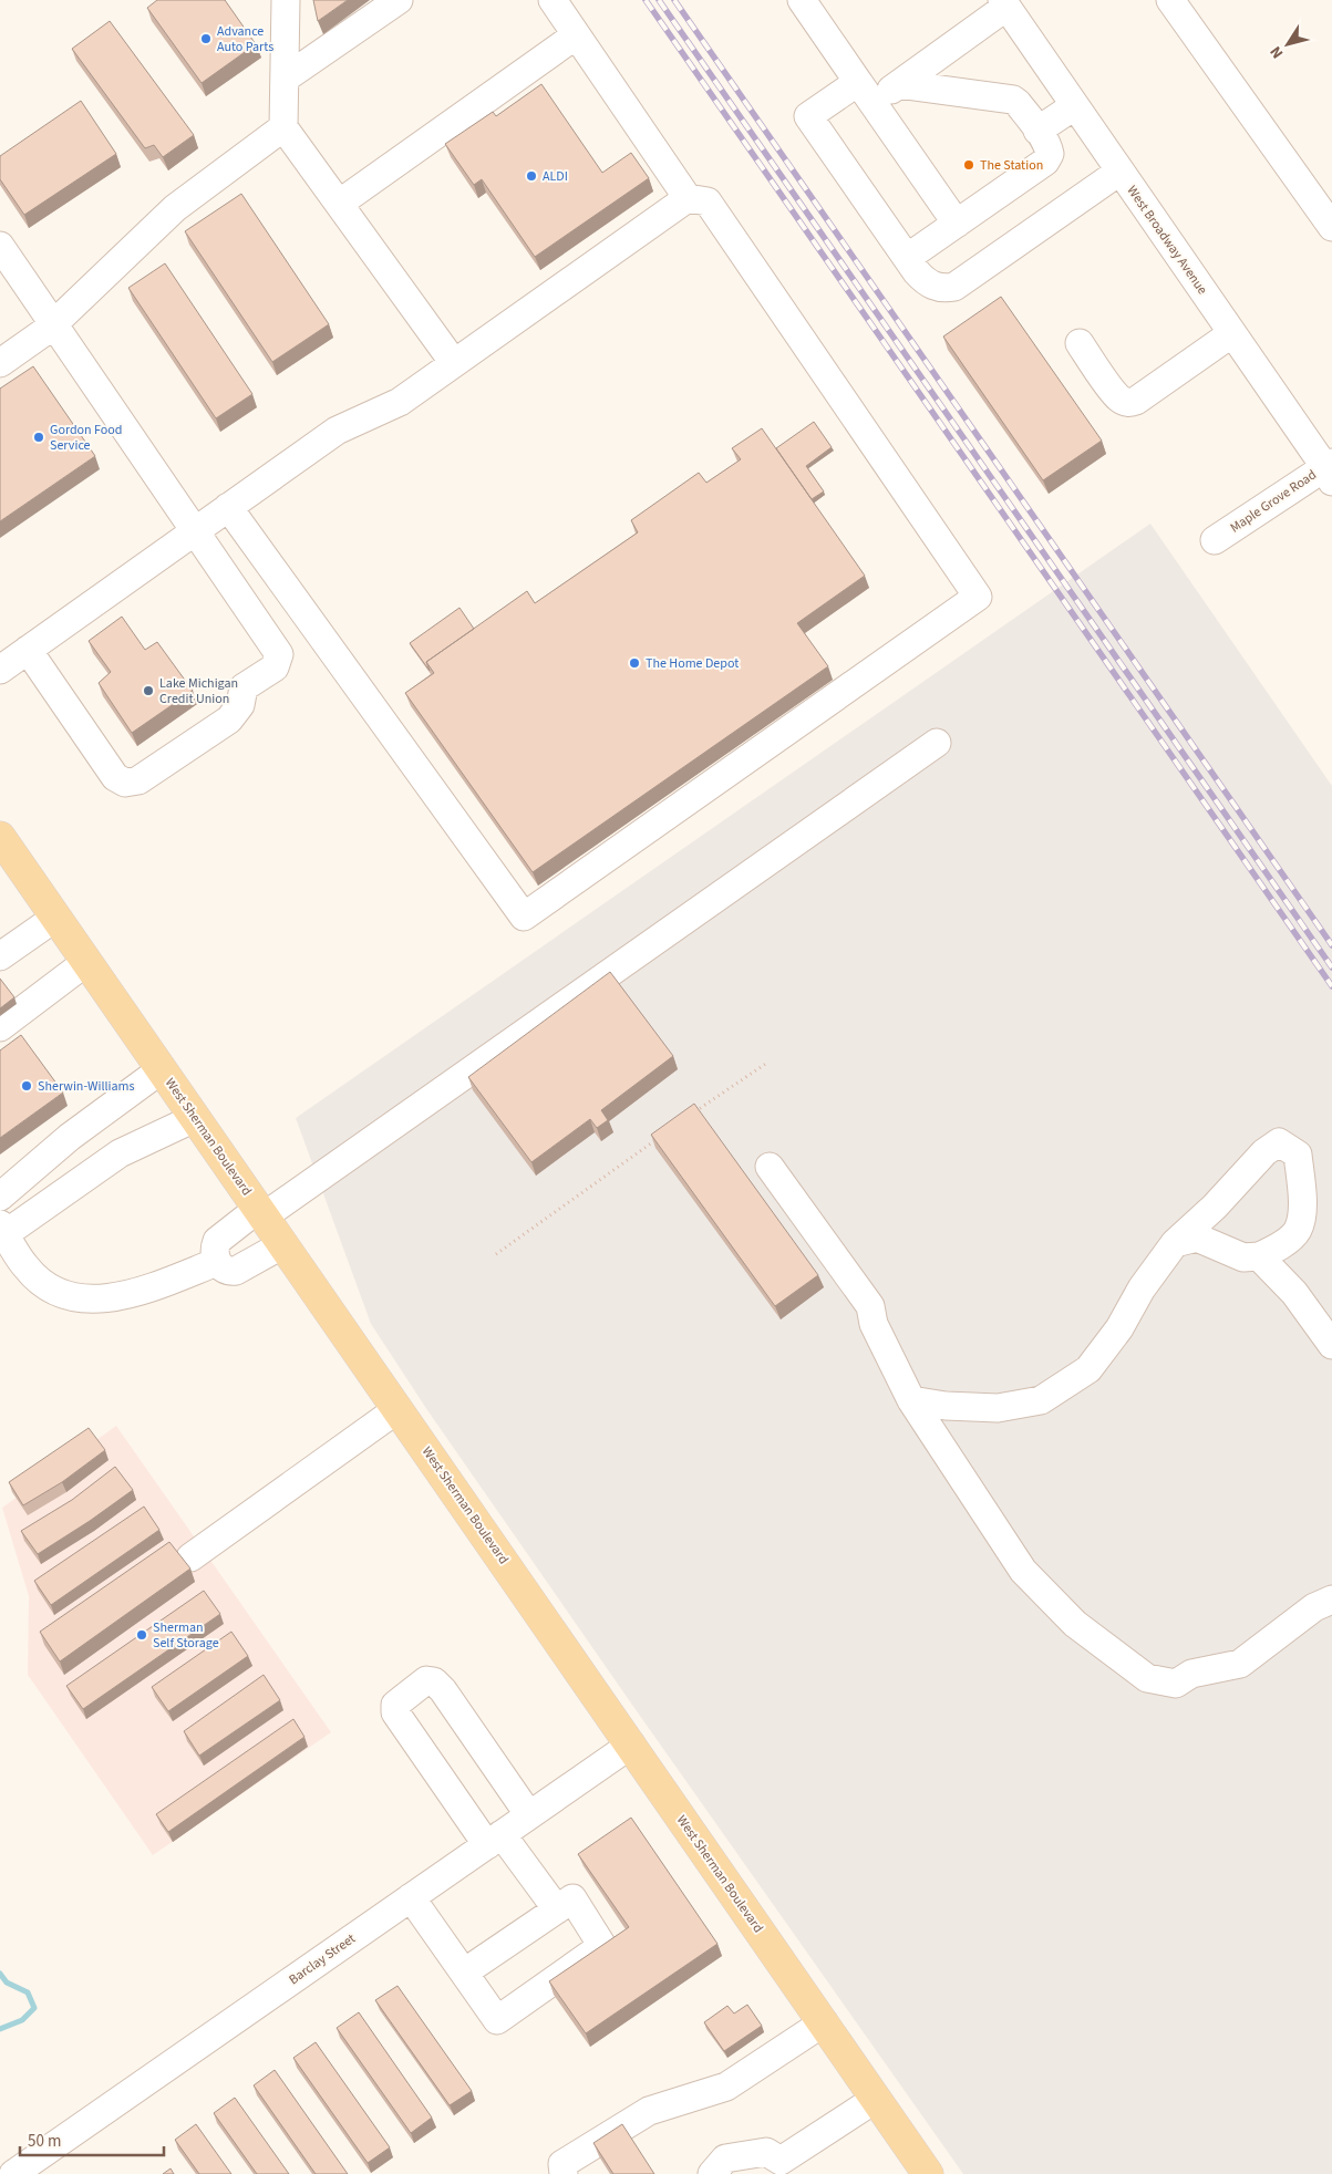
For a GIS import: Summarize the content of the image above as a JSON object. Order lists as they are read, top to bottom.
{
  "streets": {
    "main road": ["West Sherman Boulevard"],
    "street": ["West Broadway Avenue", "Maple Grove Road", "Barclay Street"]
  },
  "crossings": [
    ["West Broadway Avenue", "Maple Grove Road"],
    ["West Sherman Boulevard", "Barclay Street"]
  ],
  "places": [
    "Advance Auto Parts",
    "The Station",
    "ALDI",
    "Gordon Food Service",
    "The Home Depot",
    "Lake Michigan Credit Union",
    "Sherwin-Williams",
    "Sherman Self Storage"
  ],
  "scale_bar": "50 m",
  "north": "bottom left"
}
